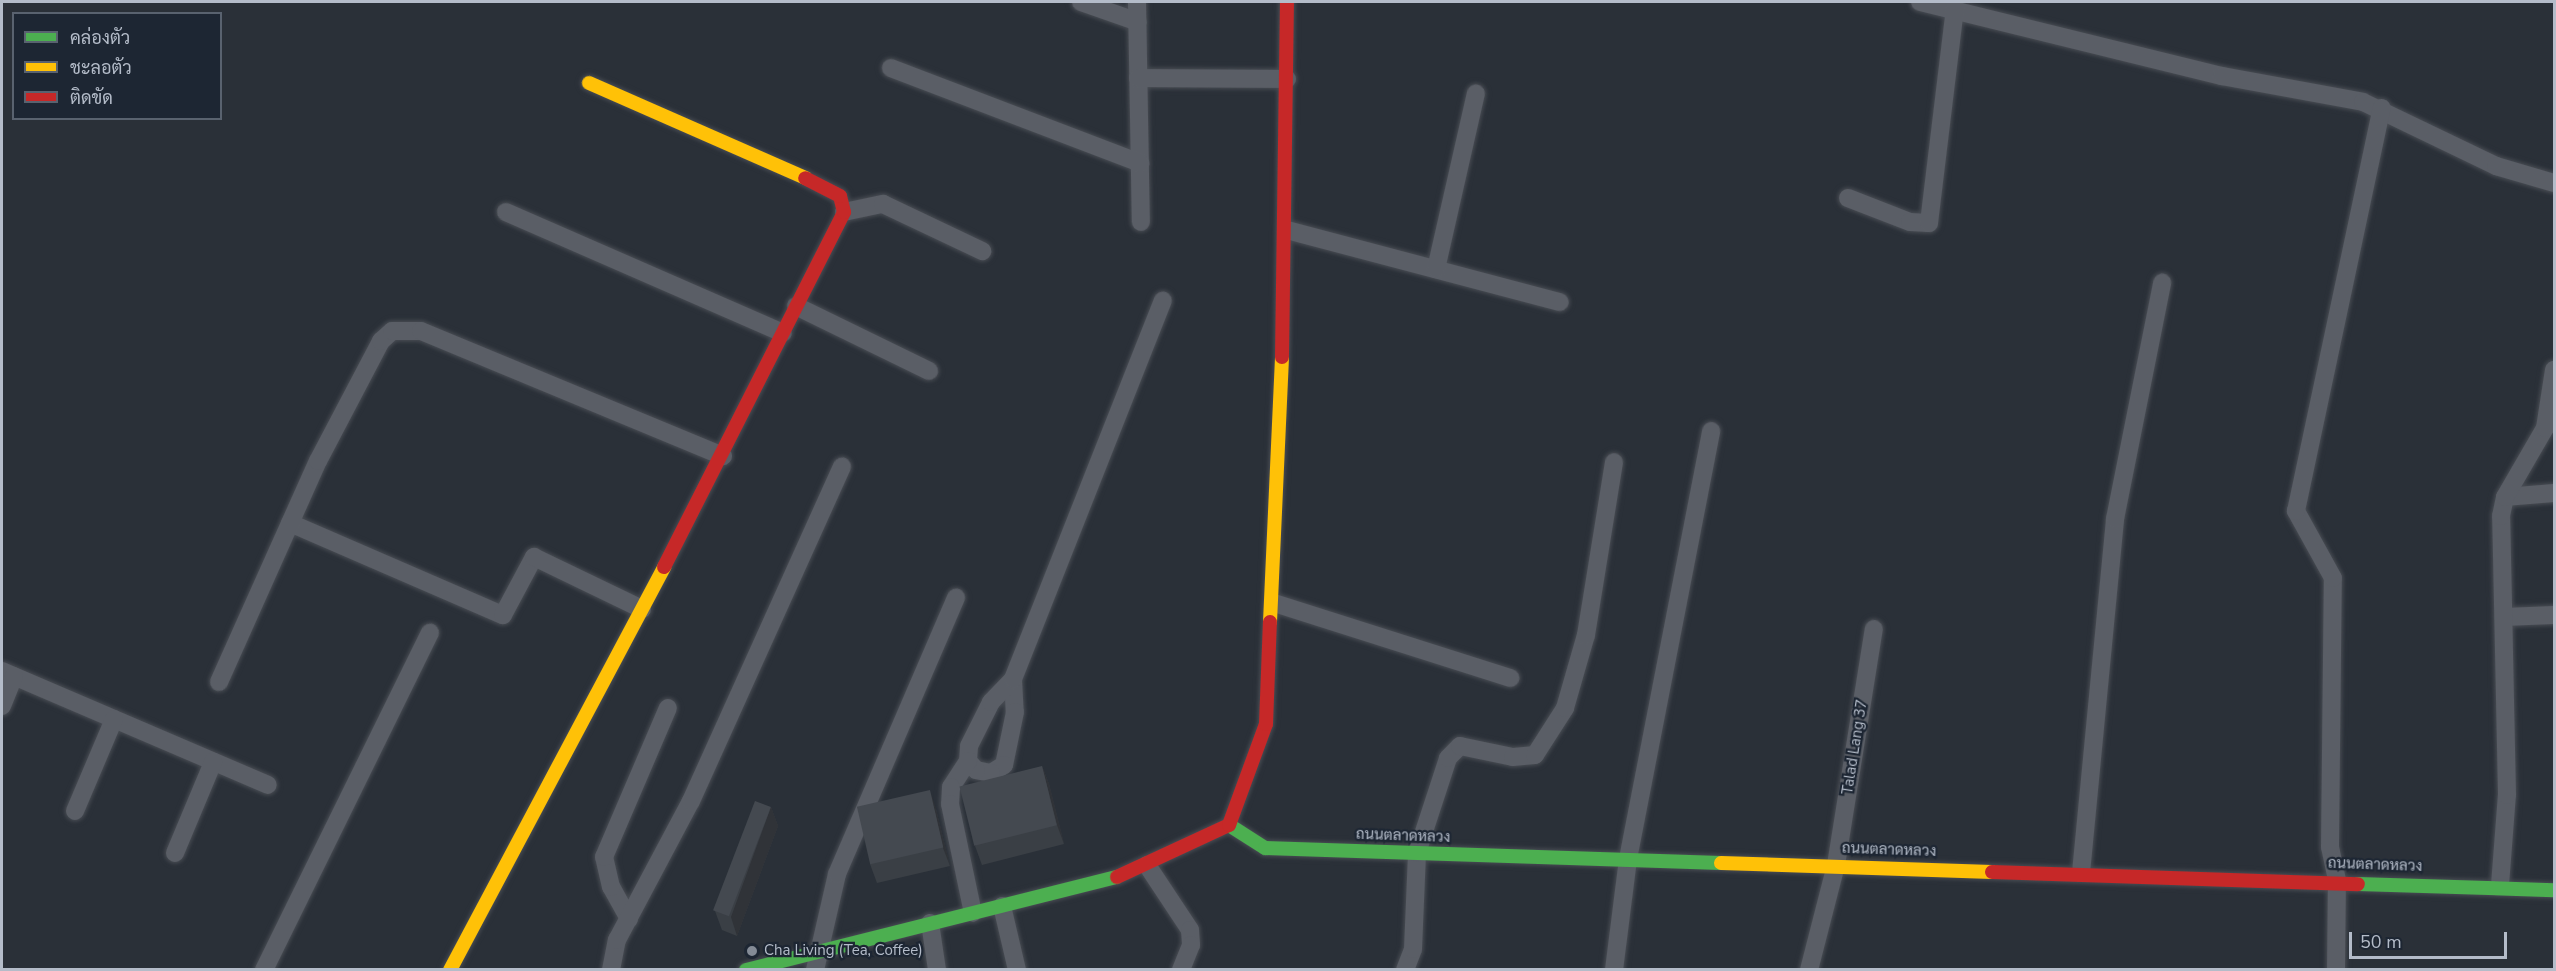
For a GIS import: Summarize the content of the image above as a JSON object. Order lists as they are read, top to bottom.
{
  "streets": {
    "street": ["Talad Lang 37", "ถนนตลาดหลวง"]
  },
  "crossings": [
    ["Talad Lang 37", "ถนนตลาดหลวง"]
  ],
  "places": ["Cha Living (Tea, Coffee)"],
  "legend": ["คล่องตัว", "ชะลอตัว", "ติดขัด"],
  "scale_bar": "50 m"
}
